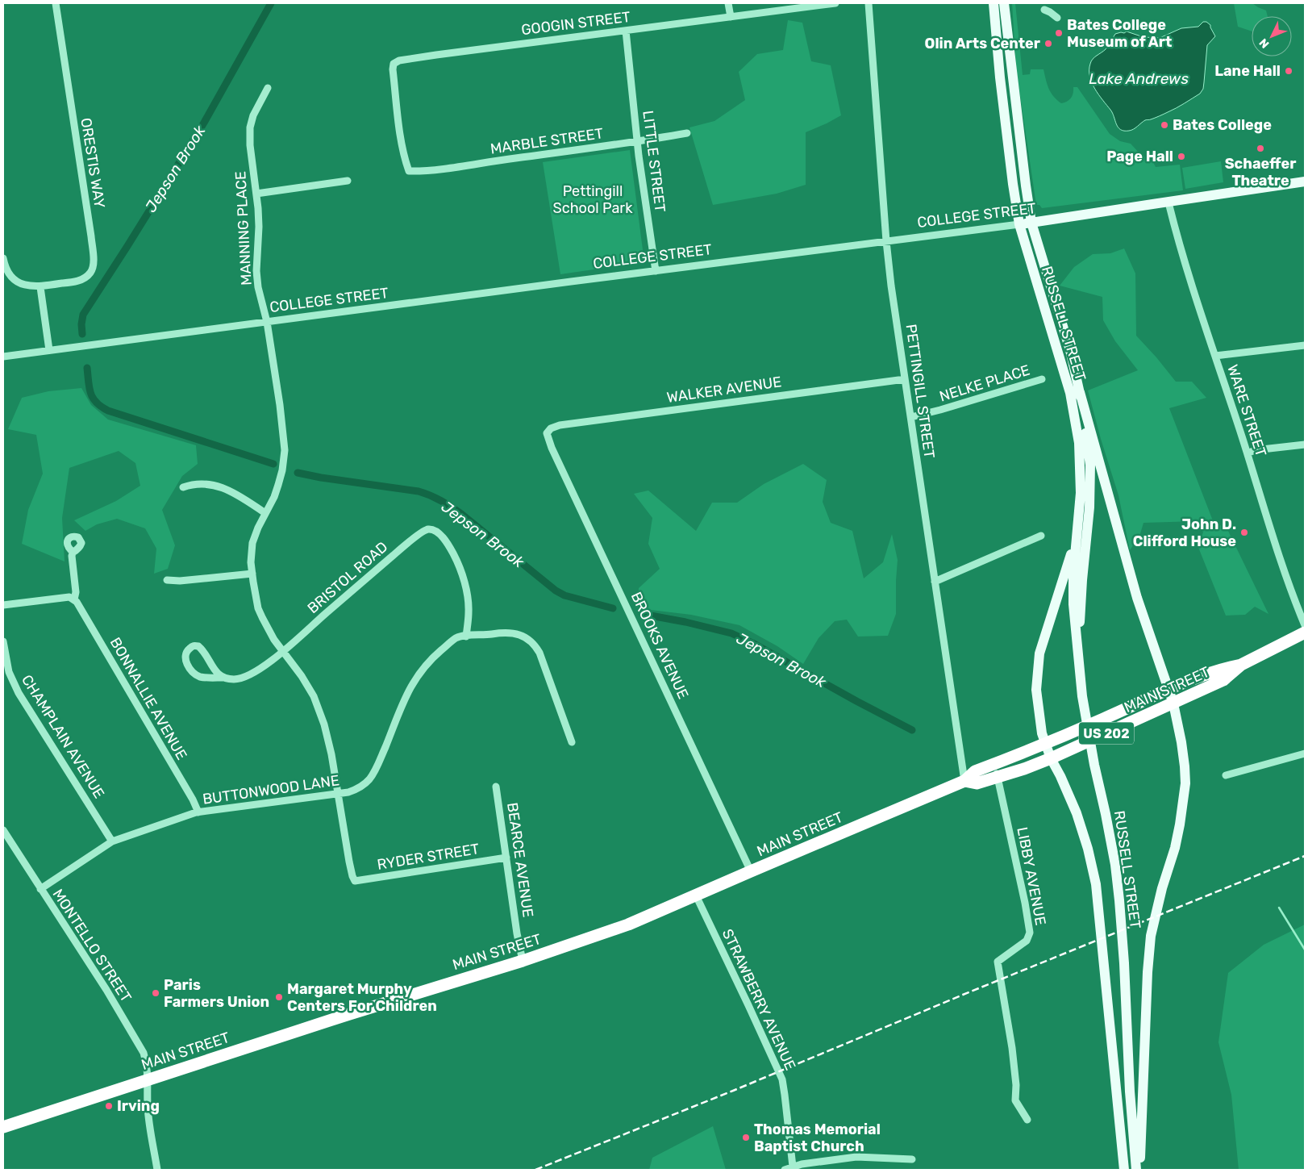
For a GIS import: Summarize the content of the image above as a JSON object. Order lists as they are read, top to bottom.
{
  "streets": {
    "highway": ["MAIN STREET", "US 202"],
    "main road": ["COLLEGE STREET", "RUSSELL STREET"],
    "street": [
      "GOOGIN STREET",
      "MARBLE STREET",
      "LITTLE STREET",
      "ORESTIS WAY",
      "MANNING PLACE",
      "NELKE PLACE",
      "WALKER AVENUE",
      "PETTINGILL STREET",
      "WARE STREET",
      "BRISTOL ROAD",
      "BROOKS AVENUE",
      "BONNALLIE AVENUE",
      "CHAMPLAIN AVENUE",
      "BUTTONWOOD LANE",
      "RYDER STREET",
      "BEARCE AVENUE",
      "LIBBY AVENUE",
      "MONTELLO STREET",
      "STRAWBERRY AVENUE"
    ]
  },
  "crossings": [
    ["GOOGIN STREET", "MARBLE STREET"],
    ["GOOGIN STREET", "LITTLE STREET"],
    ["MARBLE STREET", "LITTLE STREET"],
    ["LITTLE STREET", "COLLEGE STREET"],
    ["COLLEGE STREET", "MANNING PLACE"],
    ["COLLEGE STREET", "RUSSELL STREET"],
    ["COLLEGE STREET", "PETTINGILL STREET"],
    ["COLLEGE STREET", "WARE STREET"],
    ["MANNING PLACE", "BRISTOL ROAD"],
    ["MANNING PLACE", "BUTTONWOOD LANE"],
    ["MANNING PLACE", "RYDER STREET"],
    ["NELKE PLACE", "PETTINGILL STREET"],
    ["WALKER AVENUE", "PETTINGILL STREET"],
    ["WALKER AVENUE", "BROOKS AVENUE"],
    ["PETTINGILL STREET", "MAIN STREET"],
    ["BRISTOL ROAD", "BUTTONWOOD LANE"],
    ["BROOKS AVENUE", "MAIN STREET"],
    ["MAIN STREET", "BEARCE AVENUE"],
    ["MAIN STREET", "LIBBY AVENUE"],
    ["MAIN STREET", "MONTELLO STREET"],
    ["MAIN STREET", "STRAWBERRY AVENUE"],
    ["BONNALLIE AVENUE", "BUTTONWOOD LANE"],
    ["CHAMPLAIN AVENUE", "BUTTONWOOD LANE"],
    ["BUTTONWOOD LANE", "MONTELLO STREET"],
    ["RYDER STREET", "BEARCE AVENUE"]
  ],
  "water": ["Lake Andrews", "Jepson Brook"],
  "parks": ["Pettingill School Park"],
  "places": [
    "Bates College Museum of Art",
    "Olin Arts Center",
    "Lane Hall",
    "Bates College",
    "Schaeffer Theatre",
    "Page Hall",
    "John D. Clifford House",
    "Paris Farmers Union",
    "Margaret Murphy Centers For Children",
    "Irving",
    "Thomas Memorial Baptist Church"
  ],
  "north": "bottom left"
}
